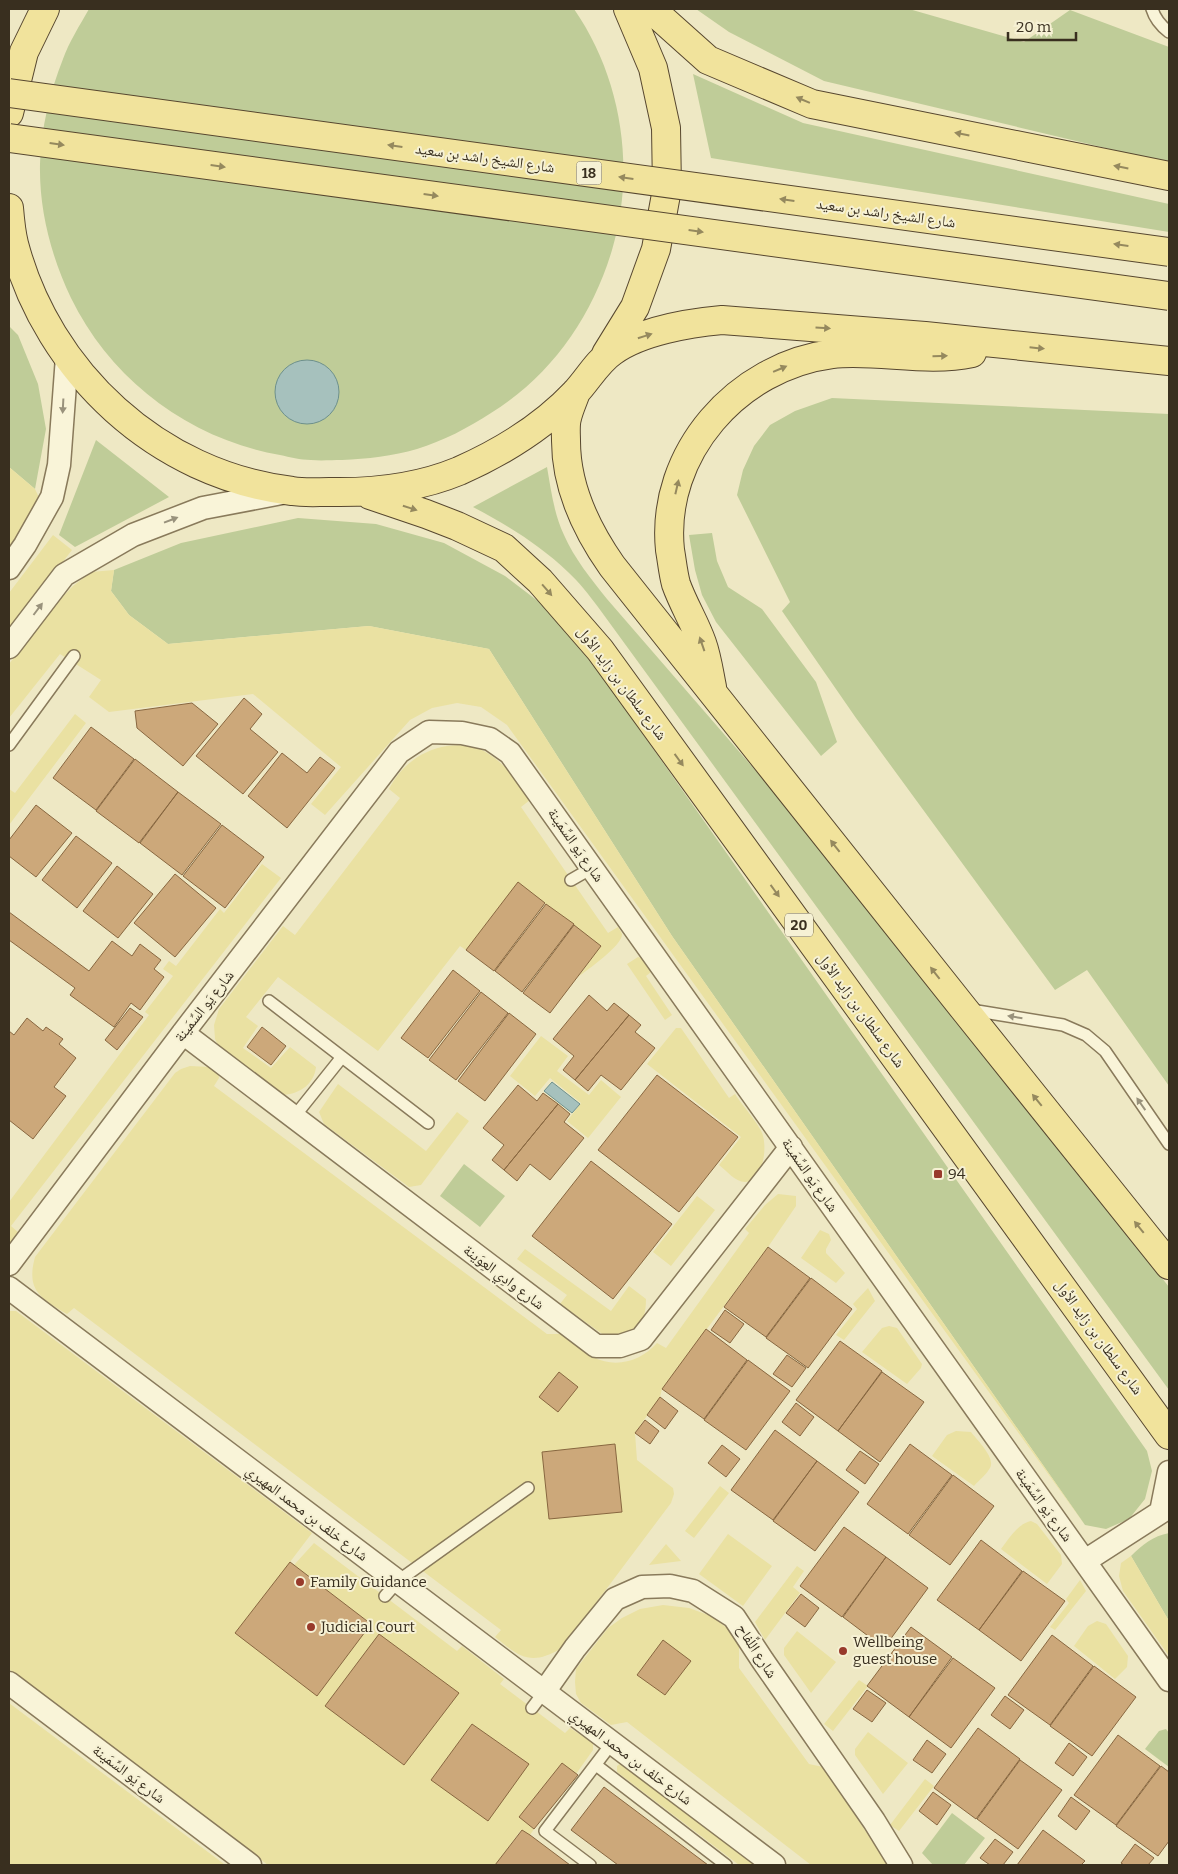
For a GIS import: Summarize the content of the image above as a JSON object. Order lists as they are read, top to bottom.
{
  "streets": {
    "main road": [
      "شارع الشيخ راشد بن سعيد",
      "18",
      "شارع سلطان بن زايد الأول",
      "20"
    ],
    "street": [
      "شارع يَو السِّمَينة",
      "شارع وادِي العِوَينة",
      "شارع خلف بن محمد المهيري",
      "شارع اللِّفاح"
    ]
  },
  "crossings": [
    ["شارع يَو السِّمَينة", "شارع وادِي العِوَينة"],
    ["شارع خلف بن محمد المهيري", "شارع اللِّفاح"]
  ],
  "places": {
    "transit": ["94"],
    "other": ["Family Guidance", "Judicial Court", "Wellbeing guest house"]
  },
  "scale_bar": "20 m"
}
